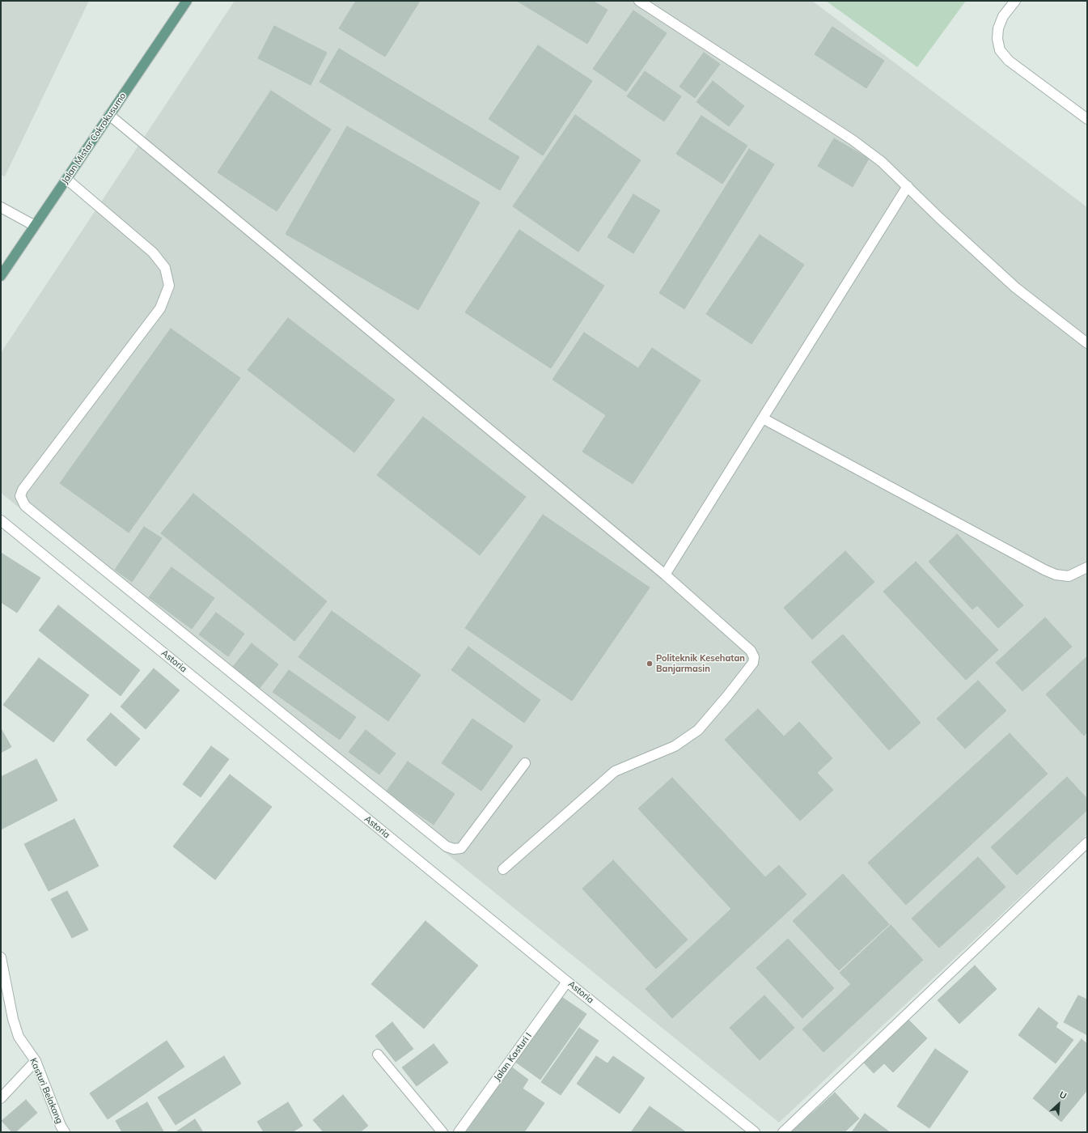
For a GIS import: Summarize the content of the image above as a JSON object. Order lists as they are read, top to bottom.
{
  "streets": {
    "main road": ["Jalan Mistar Cokrokusumo"],
    "street": ["Astoria", "Jalan Kasturi I", "Kasturi Belakang"]
  },
  "crossings": [
    ["Astoria", "Jalan Kasturi I"]
  ],
  "places": ["Politeknik Kesehatan Banjarmasin"],
  "north": "top right"
}
